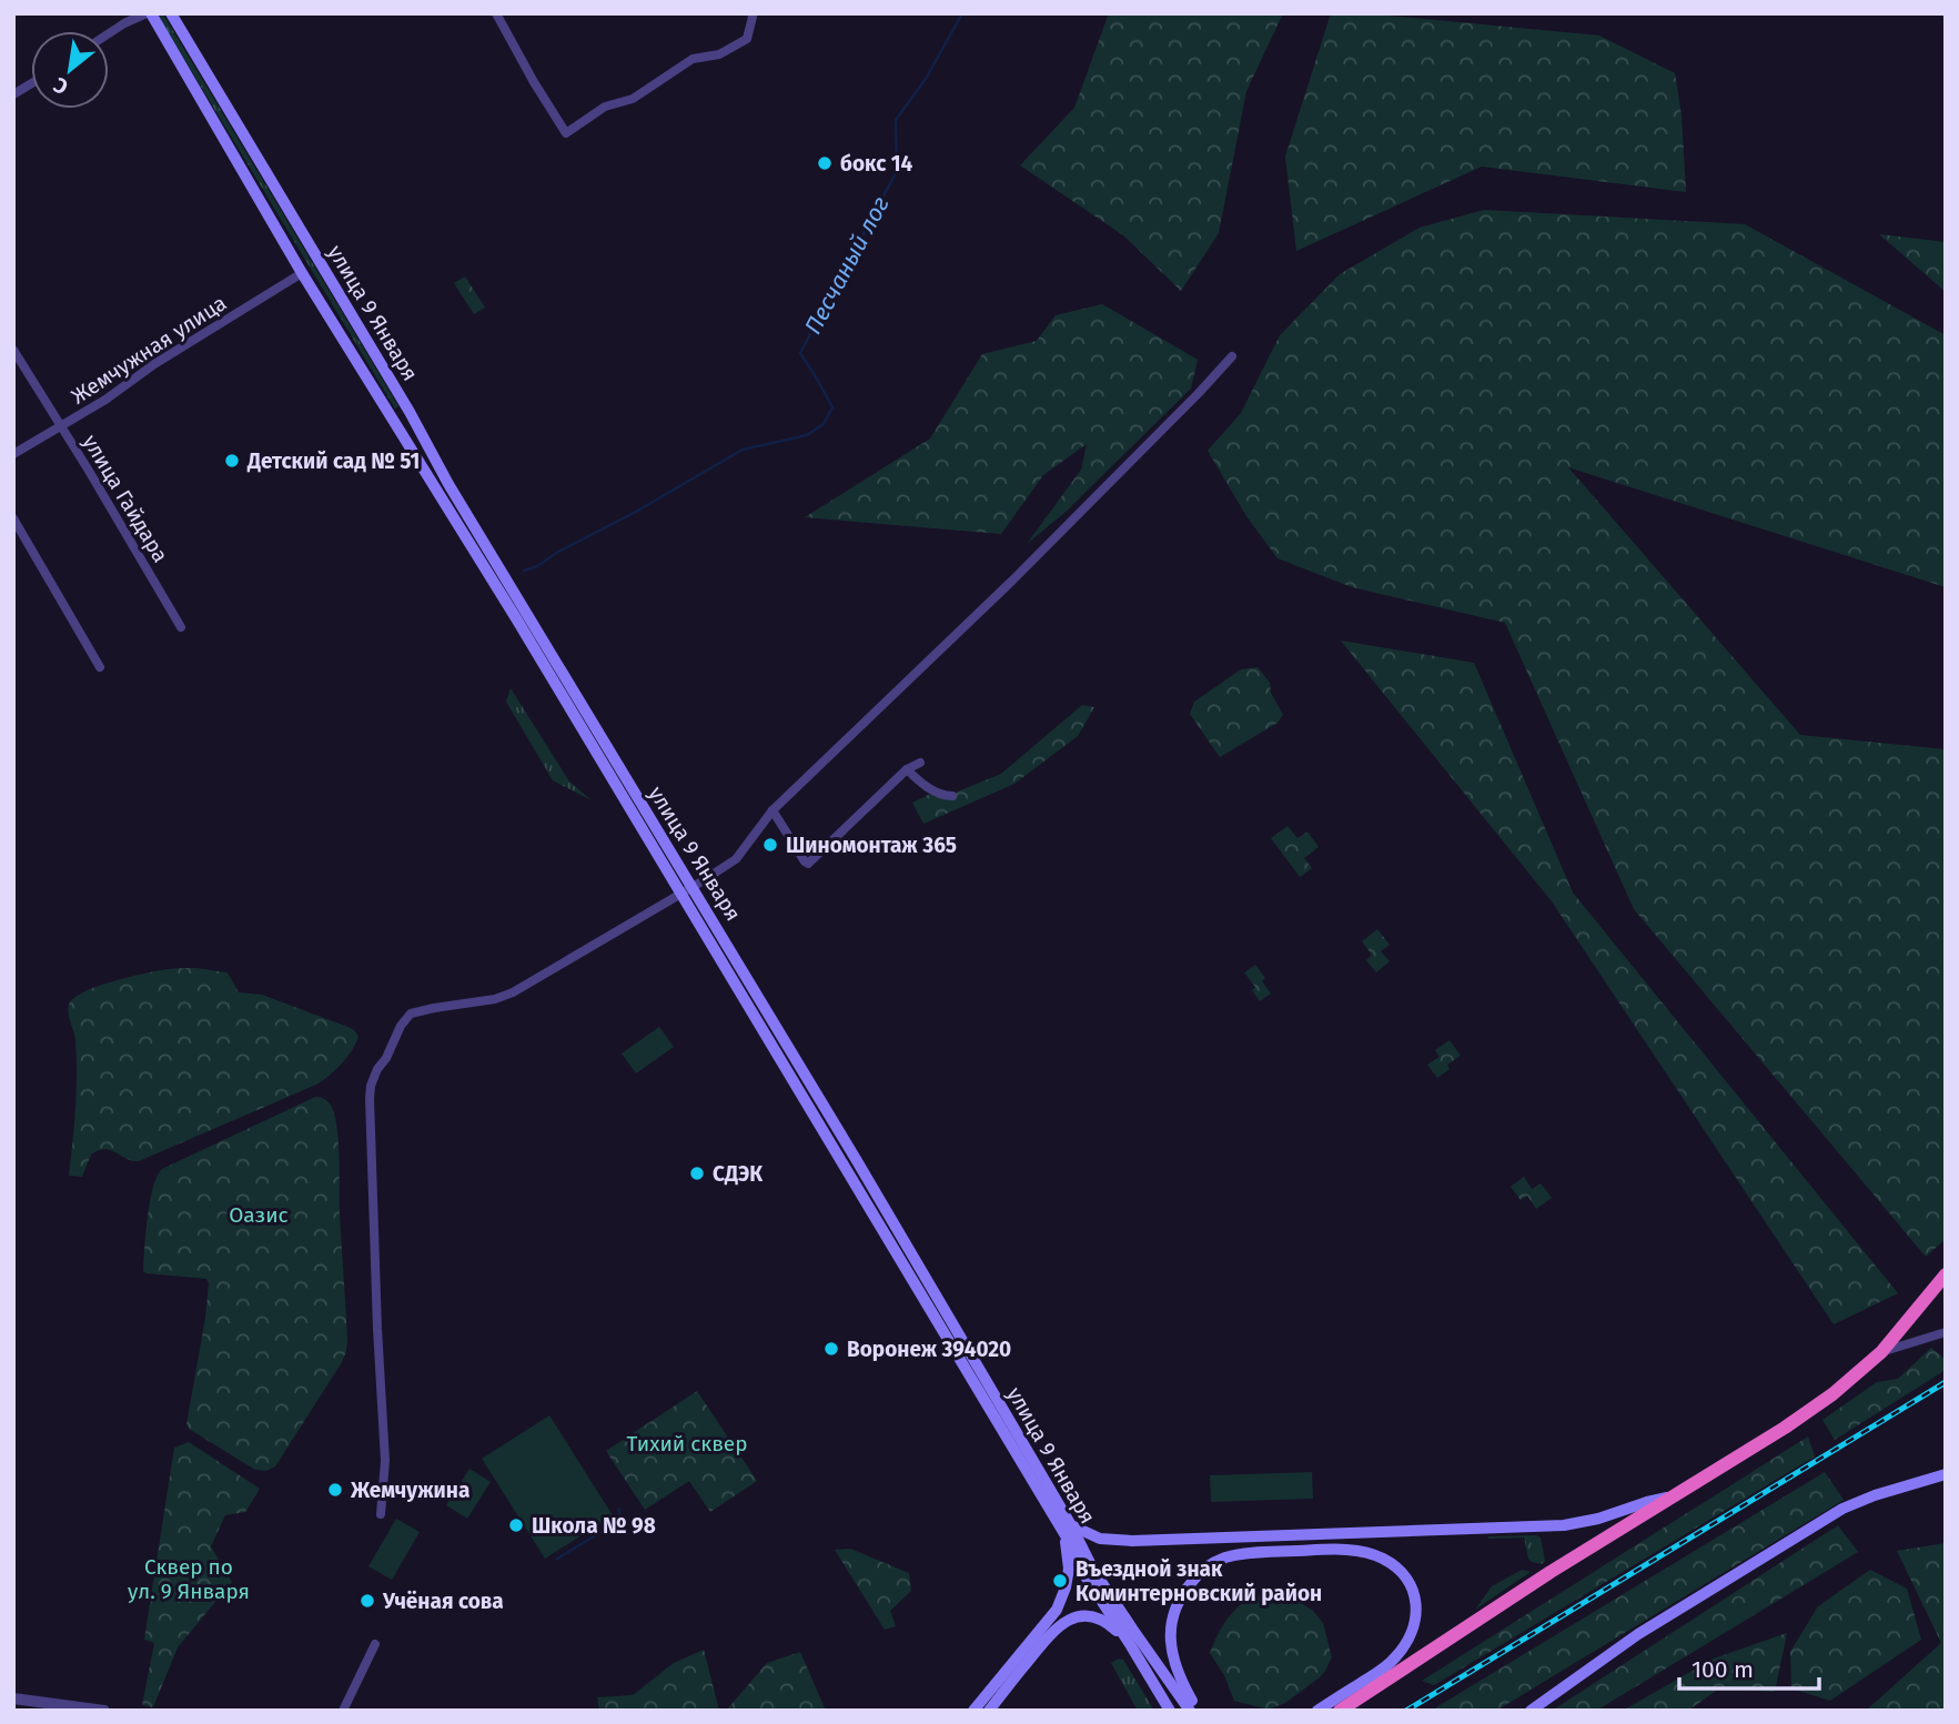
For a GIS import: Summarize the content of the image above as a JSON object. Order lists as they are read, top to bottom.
{
  "streets": {
    "main road": ["улица 9 Января"],
    "street": ["Жемчужная улица", "улица Гайдара"]
  },
  "crossings": [
    ["улица 9 Января", "Жемчужная улица"],
    ["Жемчужная улица", "улица Гайдара"]
  ],
  "water": ["Песчаный лог"],
  "parks": ["Оазис", "Тихий сквер", "Сквер по ул. 9 Января"],
  "places": [
    "бокс 14",
    "Детский сад № 51",
    "Шиномонтаж 365",
    "СДЭК",
    "Воронеж 394020",
    "Жемчужина",
    "Школа № 98",
    "Въездной знак Коминтерновский район",
    "Учёная сова"
  ],
  "scale_bar": "100 m",
  "north": "bottom left"
}
